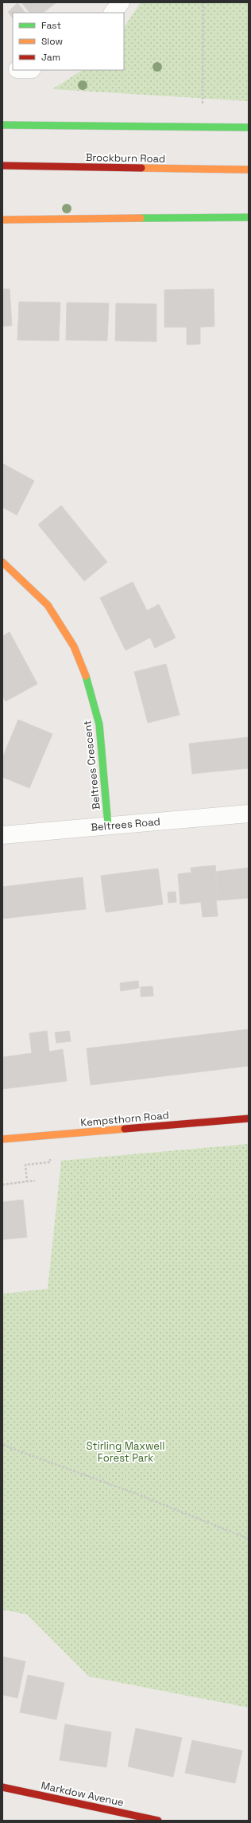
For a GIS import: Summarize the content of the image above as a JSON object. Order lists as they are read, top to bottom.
{
  "streets": {
    "street": [
      "Brockburn Road",
      "Beltrees Crescent",
      "Beltrees Road",
      "Kempsthorn Road",
      "Markdow Avenue"
    ]
  },
  "crossings": [
    ["Beltrees Crescent", "Beltrees Road"]
  ],
  "parks": ["Stirling Maxwell Forest Park"],
  "legend": ["Fast", "Slow", "Jam"]
}
